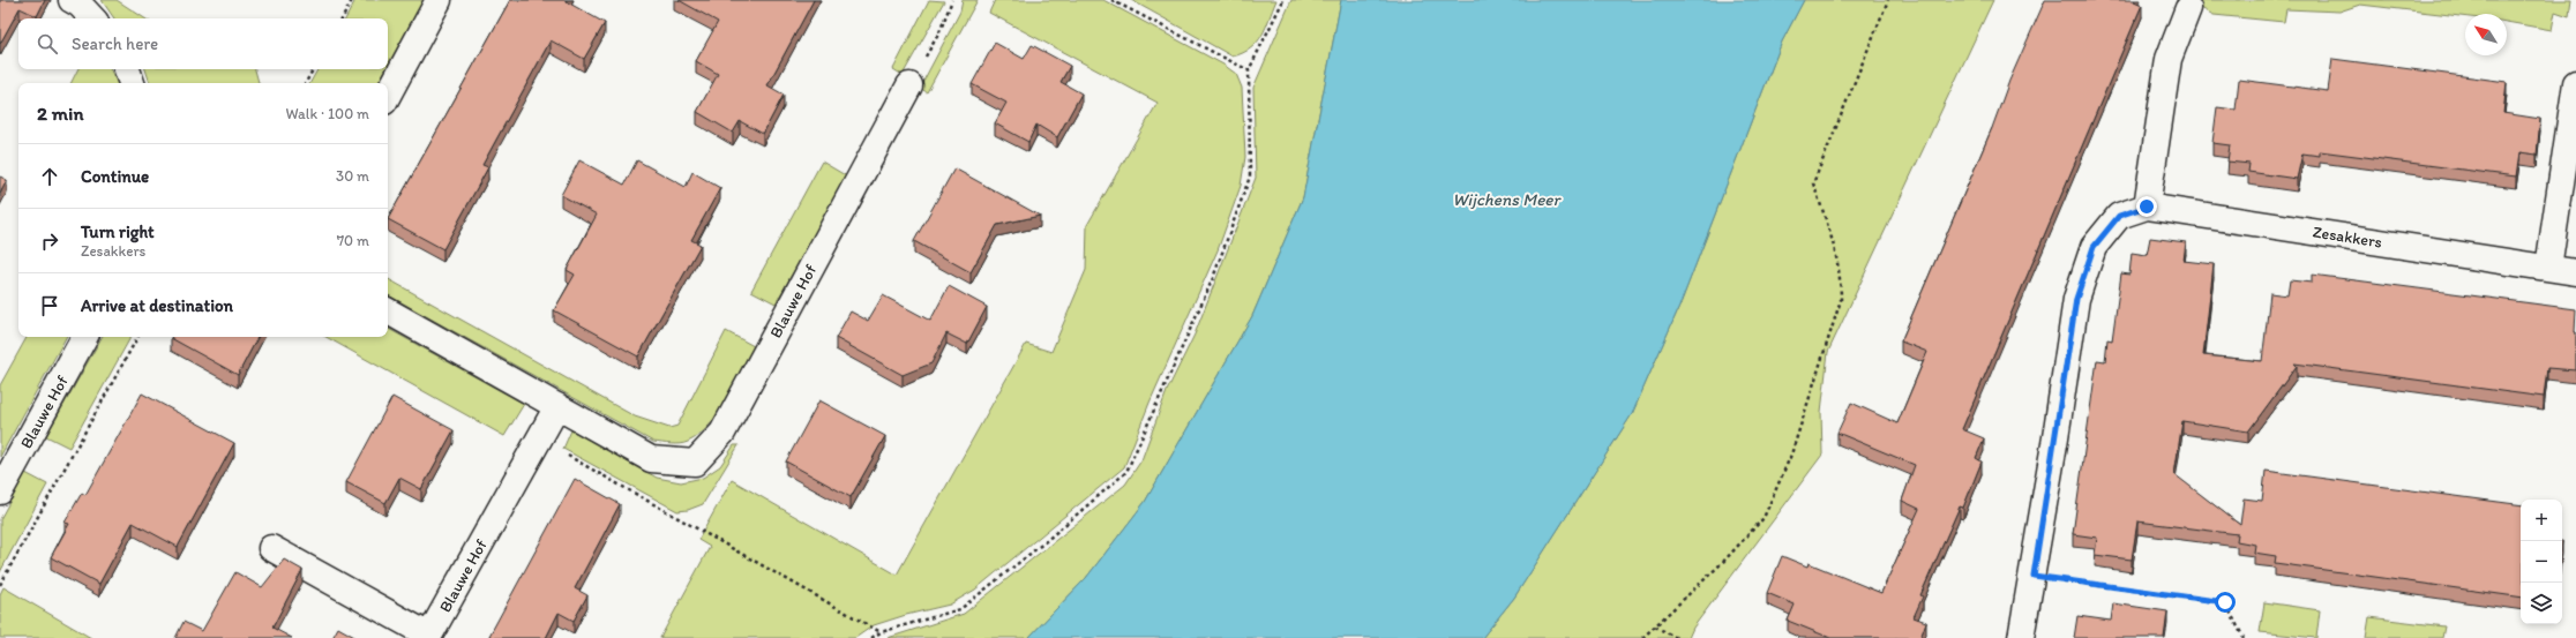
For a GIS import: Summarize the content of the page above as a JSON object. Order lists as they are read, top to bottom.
{
  "streets": {
    "street": ["Zesakkers", "Blauwe Hof"]
  },
  "water": ["Wijchens Meer"],
  "north": "top left",
  "page": {
    "search": "Search here",
    "heading": ["2 min", "Walk · 100 m"],
    "list": [
      ["Continue", "30 m"],
      ["Turn right", "Zesakkers", "70 m"],
      "Arrive at destination"
    ],
    "map_buttons": ["+", "−"]
  }
}
